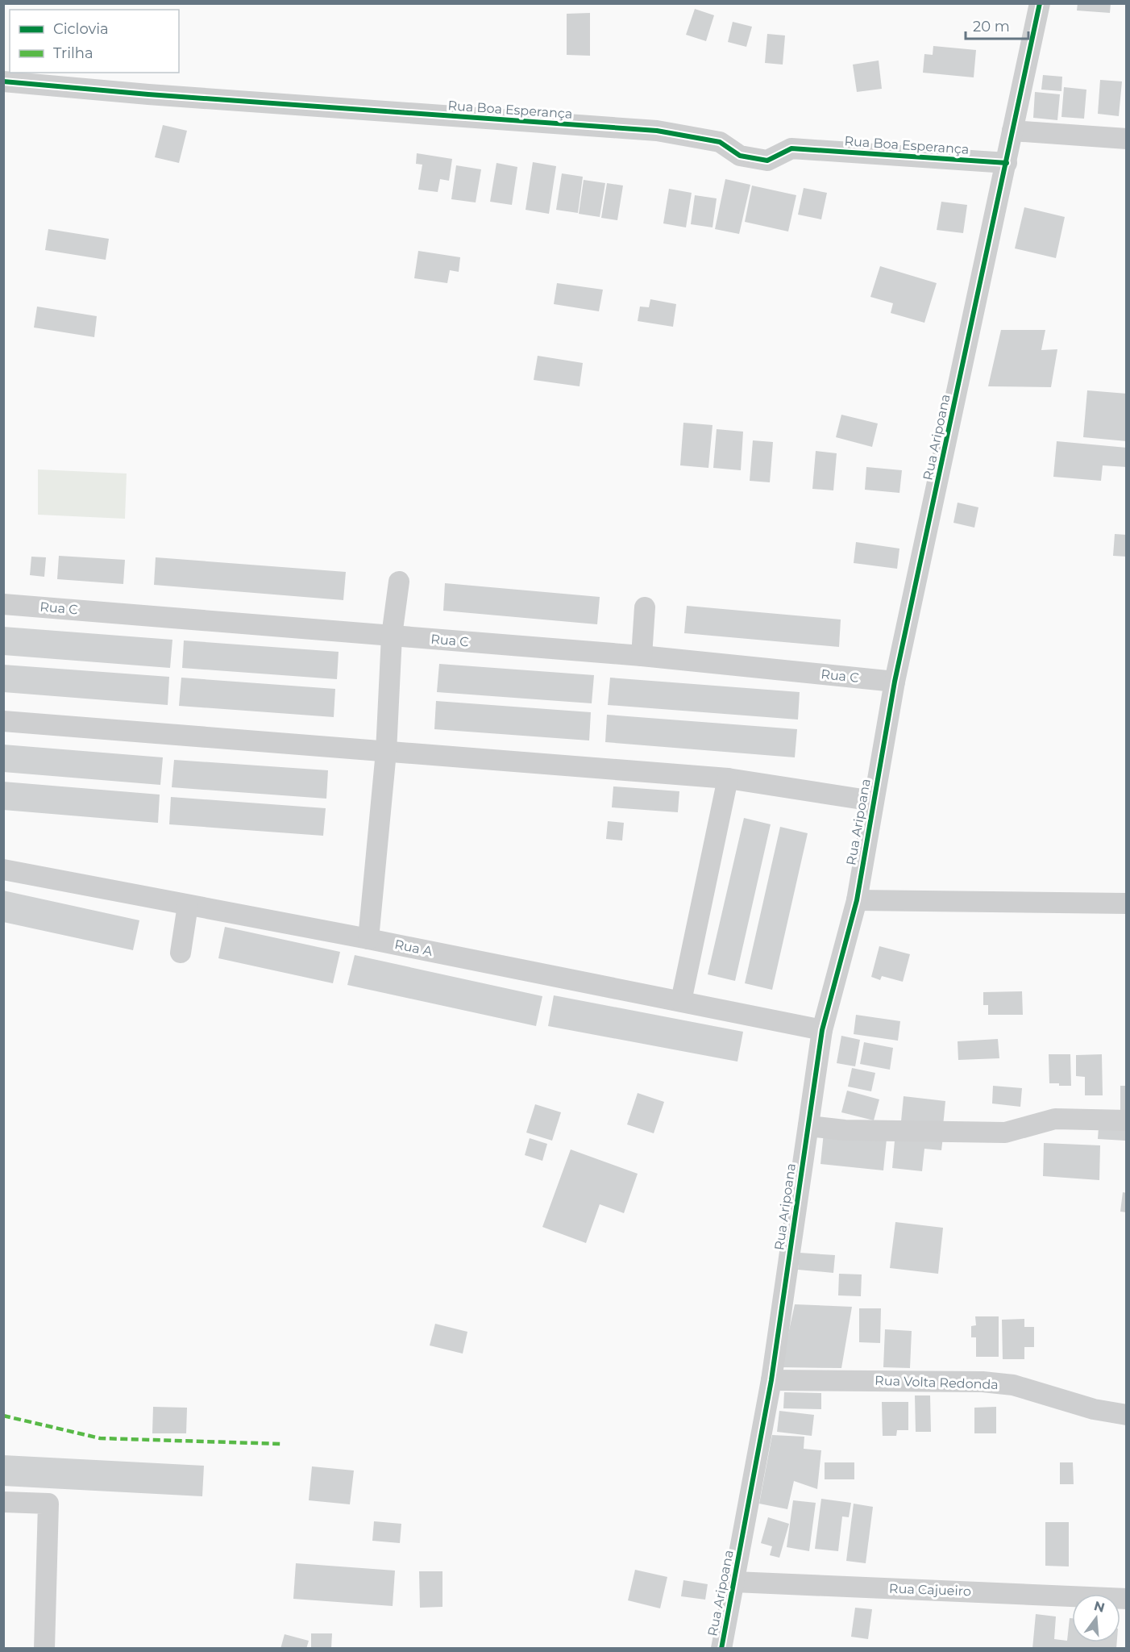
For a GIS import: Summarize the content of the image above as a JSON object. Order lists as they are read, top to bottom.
{
  "streets": {
    "street": [
      "Rua Boa Esperança",
      "Rua Aripoana",
      "Rua C",
      "Rua A",
      "Rua Volta Redonda",
      "Rua Cajueiro"
    ]
  },
  "crossings": [
    ["Rua Boa Esperança", "Rua Aripoana"],
    ["Rua Aripoana", "Rua C"],
    ["Rua Aripoana", "Rua A"],
    ["Rua Aripoana", "Rua Volta Redonda"],
    ["Rua Aripoana", "Rua Cajueiro"]
  ],
  "legend": ["Ciclovia", "Trilha"],
  "scale_bar": "20 m",
  "north": "top"
}
